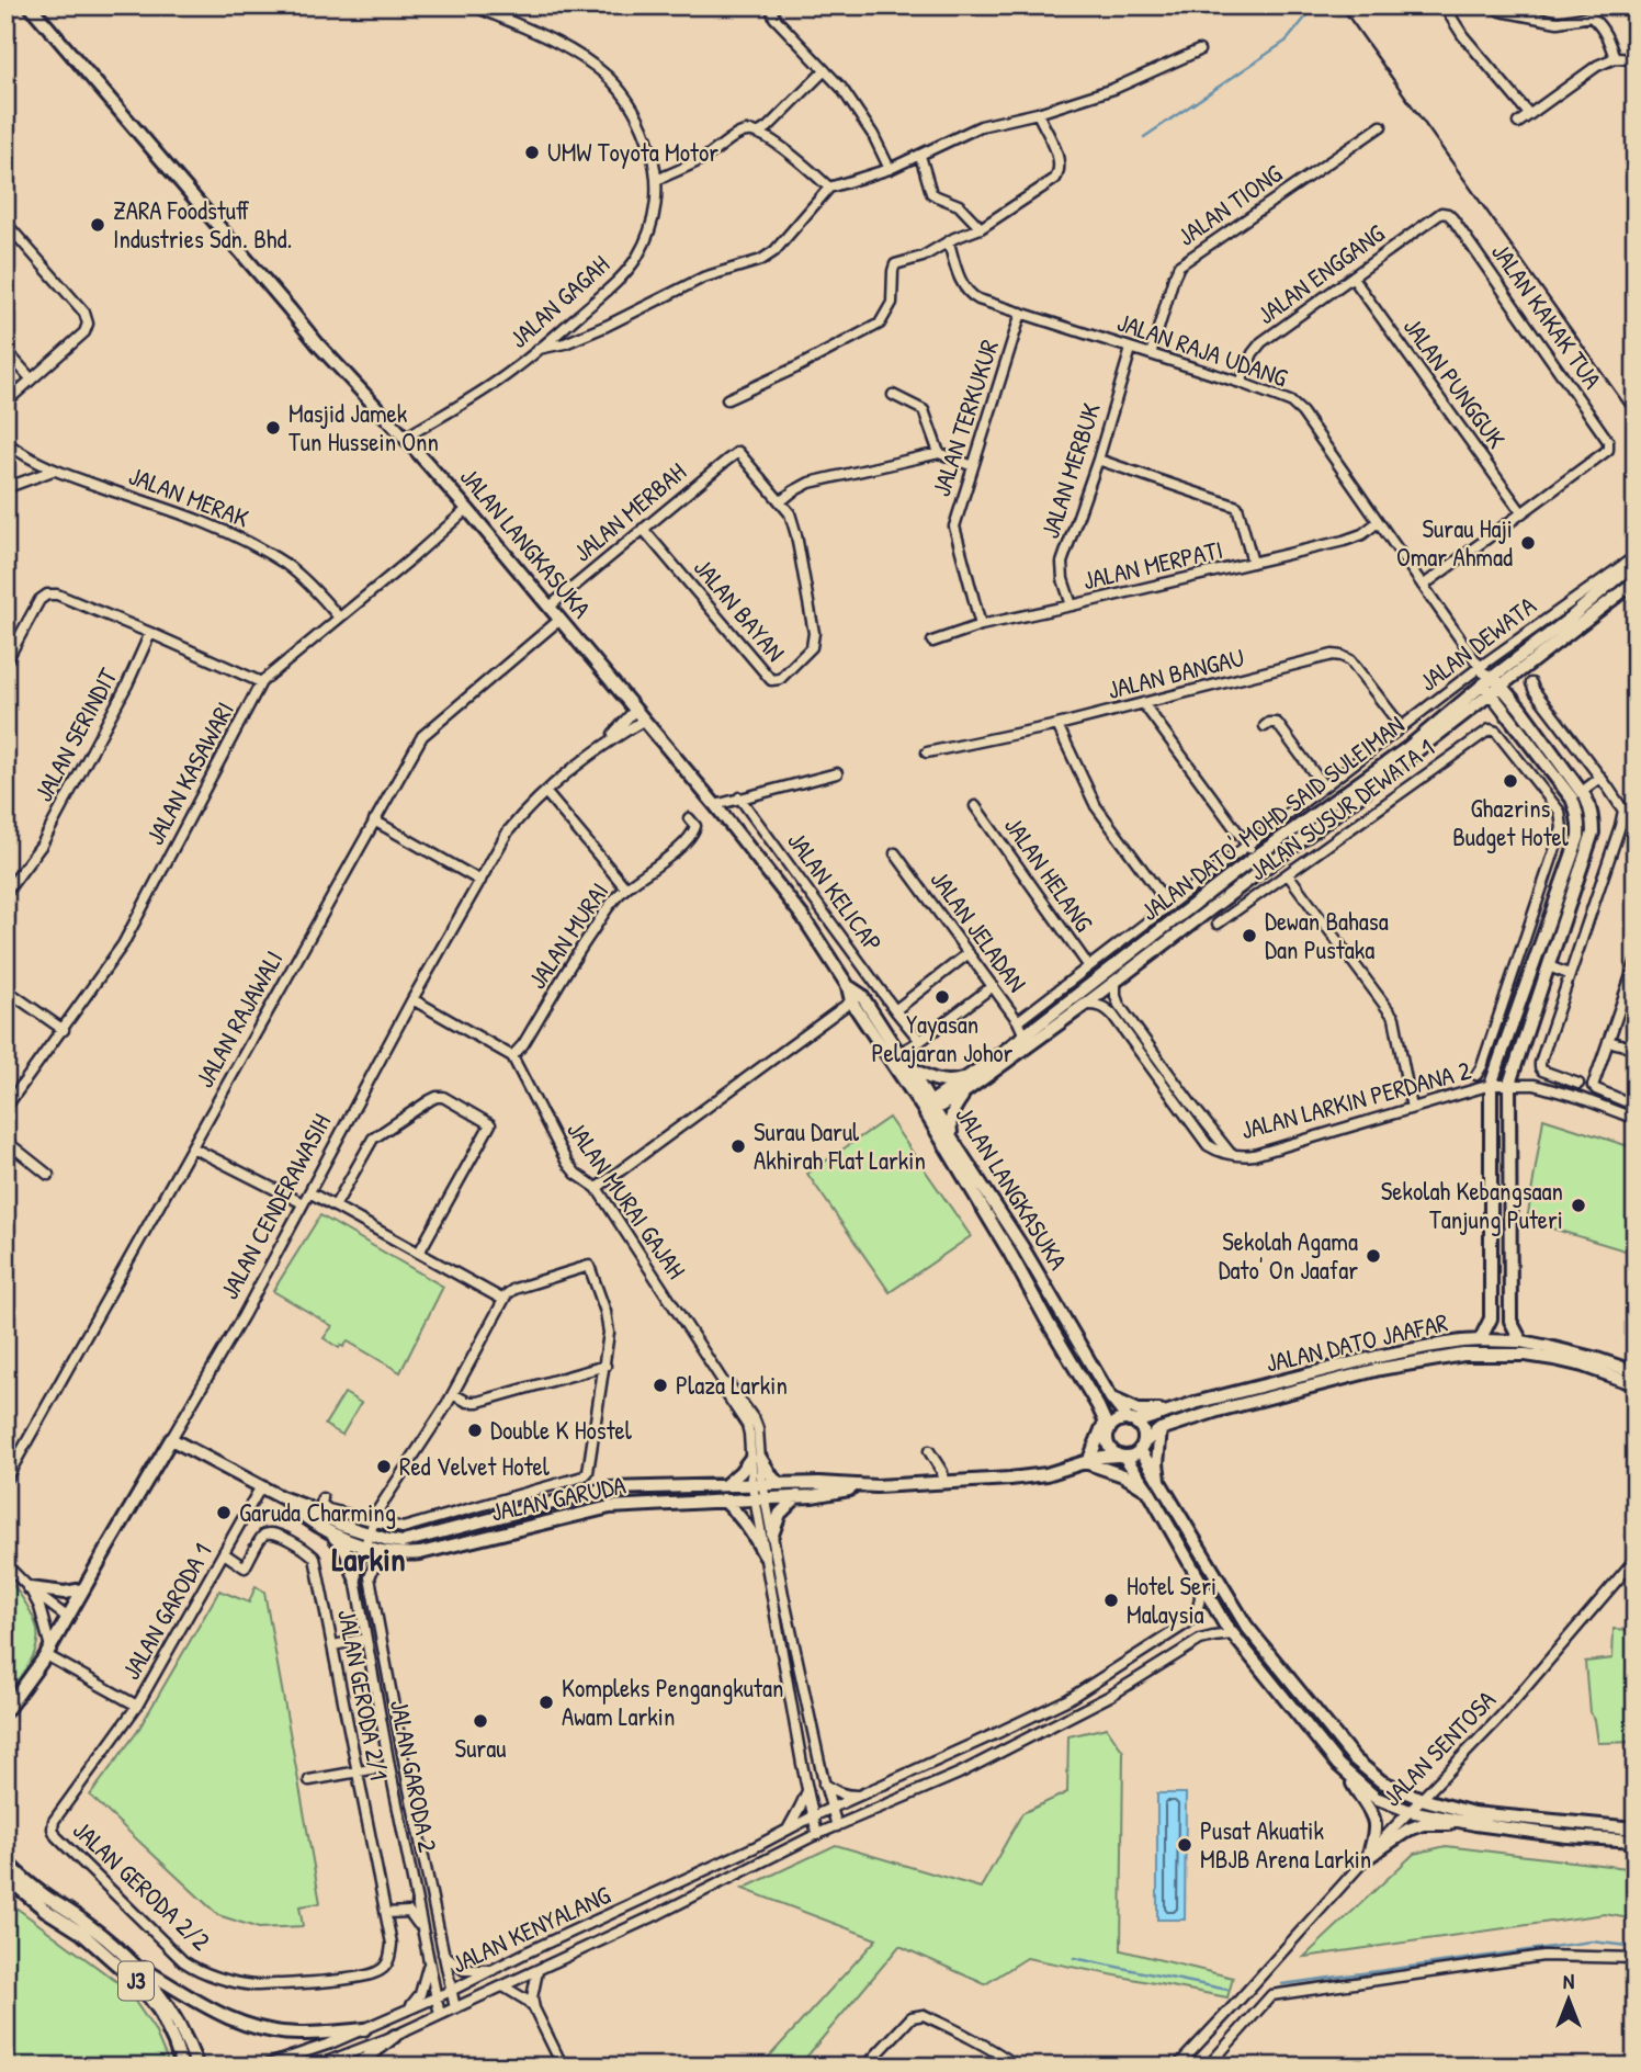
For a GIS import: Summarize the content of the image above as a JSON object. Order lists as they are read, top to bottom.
{
  "streets": {
    "main road": [
      "JALAN LANGKASUKA",
      "JALAN DATO' MOHD SAID SULEIMAN",
      "JALAN CENDERAWASIH",
      "JALAN DATO JAAFAR",
      "JALAN GARUDA",
      "J3"
    ],
    "street": [
      "JALAN TIONG",
      "JALAN ENGGANG",
      "JALAN GAGAH",
      "JALAN KAKAK TUA",
      "JALAN RAJA UDANG",
      "JALAN PUNGGUK",
      "JALAN TERKUKUR",
      "JALAN MERBUK",
      "JALAN MERAK",
      "JALAN MERBAH",
      "JALAN MERPATI",
      "JALAN BAYAN",
      "JALAN DEWATA",
      "JALAN BANGAU",
      "JALAN SERINDIT",
      "JALAN KASAWARI",
      "JALAN SUSUR DEWATA 1",
      "JALAN HELANG",
      "JALAN KELICAP",
      "JALAN JELADAN",
      "JALAN MURAI",
      "JALAN RAJAWALI",
      "JALAN LARKIN PERDANA 2",
      "JALAN MURAI GAJAH",
      "JALAN GARODA 1",
      "JALAN GERODA 2/1",
      "JALAN SENTOSA",
      "JALAN GARODA 2",
      "JALAN GERODA 2/2",
      "JALAN KENYALANG"
    ]
  },
  "crossings": [
    ["JALAN TIONG", "JALAN RAJA UDANG"],
    ["JALAN ENGGANG", "JALAN KAKAK TUA"],
    ["JALAN ENGGANG", "JALAN RAJA UDANG"],
    ["JALAN ENGGANG", "JALAN PUNGGUK"],
    ["JALAN GAGAH", "JALAN LANGKASUKA"],
    ["JALAN KAKAK TUA", "JALAN PUNGGUK"],
    ["JALAN RAJA UDANG", "JALAN TERKUKUR"],
    ["JALAN RAJA UDANG", "JALAN MERBUK"],
    ["JALAN RAJA UDANG", "JALAN MERPATI"],
    ["JALAN RAJA UDANG", "JALAN DEWATA"],
    ["JALAN RAJA UDANG", "JALAN DATO' MOHD SAID SULEIMAN"],
    ["JALAN TERKUKUR", "JALAN MERPATI"],
    ["JALAN MERBUK", "JALAN MERPATI"],
    ["JALAN MERAK", "JALAN KASAWARI"],
    ["JALAN MERBAH", "JALAN LANGKASUKA"],
    ["JALAN MERBAH", "JALAN BAYAN"],
    ["JALAN LANGKASUKA", "JALAN KASAWARI"],
    ["JALAN LANGKASUKA", "JALAN DATO' MOHD SAID SULEIMAN"],
    ["JALAN LANGKASUKA", "JALAN RAJAWALI"],
    ["JALAN LANGKASUKA", "JALAN CENDERAWASIH"],
    ["JALAN LANGKASUKA", "JALAN DATO JAAFAR"],
    ["JALAN LANGKASUKA", "JALAN GARUDA"],
    ["JALAN DEWATA", "JALAN BANGAU"],
    ["JALAN DEWATA", "JALAN DATO' MOHD SAID SULEIMAN"],
    ["JALAN DEWATA", "JALAN HELANG"],
    ["JALAN DEWATA", "JALAN JELADAN"],
    ["JALAN DATO' MOHD SAID SULEIMAN", "JALAN JELADAN"],
    ["JALAN DATO' MOHD SAID SULEIMAN", "JALAN LARKIN PERDANA 2"],
    ["JALAN MURAI", "JALAN MURAI GAJAH"],
    ["JALAN MURAI GAJAH", "JALAN GARUDA"],
    ["JALAN CENDERAWASIH", "JALAN GARUDA"],
    ["JALAN CENDERAWASIH", "JALAN GARODA 1"],
    ["JALAN DATO JAAFAR", "JALAN GARUDA"],
    ["JALAN GARUDA", "JALAN GARODA 1"],
    ["JALAN GARUDA", "JALAN GARODA 2"],
    ["JALAN GARODA 1", "JALAN GERODA 2/1"],
    ["JALAN GARODA 1", "JALAN GERODA 2/2"],
    ["JALAN GERODA 2/1", "JALAN GERODA 2/2"],
    ["JALAN GARODA 2", "JALAN KENYALANG"]
  ],
  "districts": ["Larkin"],
  "places": [
    "UMW Toyota Motor",
    "ZARA Foodstuff Industries Sdn. Bhd.",
    "Masjid Jamek Tun Hussein Onn",
    "Surau Haji Omar Ahmad",
    "Ghazrins Budget Hotel",
    "Dewan Bahasa Dan Pustaka",
    "Yayasan Pelajaran Johor",
    "Surau Darul Akhirah Flat Larkin",
    "Sekolah Kebangsaan Tanjung Puteri",
    "Sekolah Agama Dato' On Jaafar",
    "Plaza Larkin",
    "Double K Hostel",
    "Red Velvet Hotel",
    "Garuda Charming",
    "Hotel Seri Malaysia",
    "Kompleks Pengangkutan Awam Larkin",
    "Surau",
    "Pusat Akuatik MBJB Arena Larkin"
  ],
  "north": "top"
}
